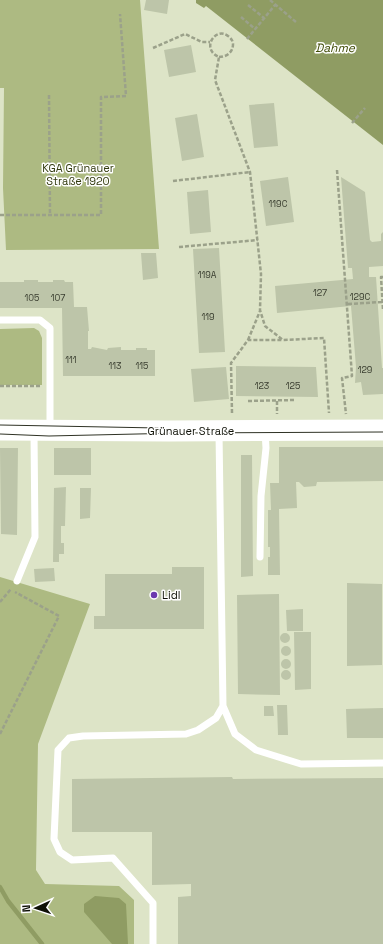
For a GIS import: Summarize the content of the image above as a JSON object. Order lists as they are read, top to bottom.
{
  "streets": {
    "main road": ["Grünauer Straße"]
  },
  "water": ["Dahme"],
  "parks": ["KGA Grünauer Straße 1920"],
  "places": ["Lidl"],
  "house_numbers": [
    "119C",
    "119A",
    "127",
    "129C",
    "105",
    "107",
    "119",
    "111",
    "113",
    "115",
    "129",
    "123",
    "125"
  ],
  "north": "left"
}
